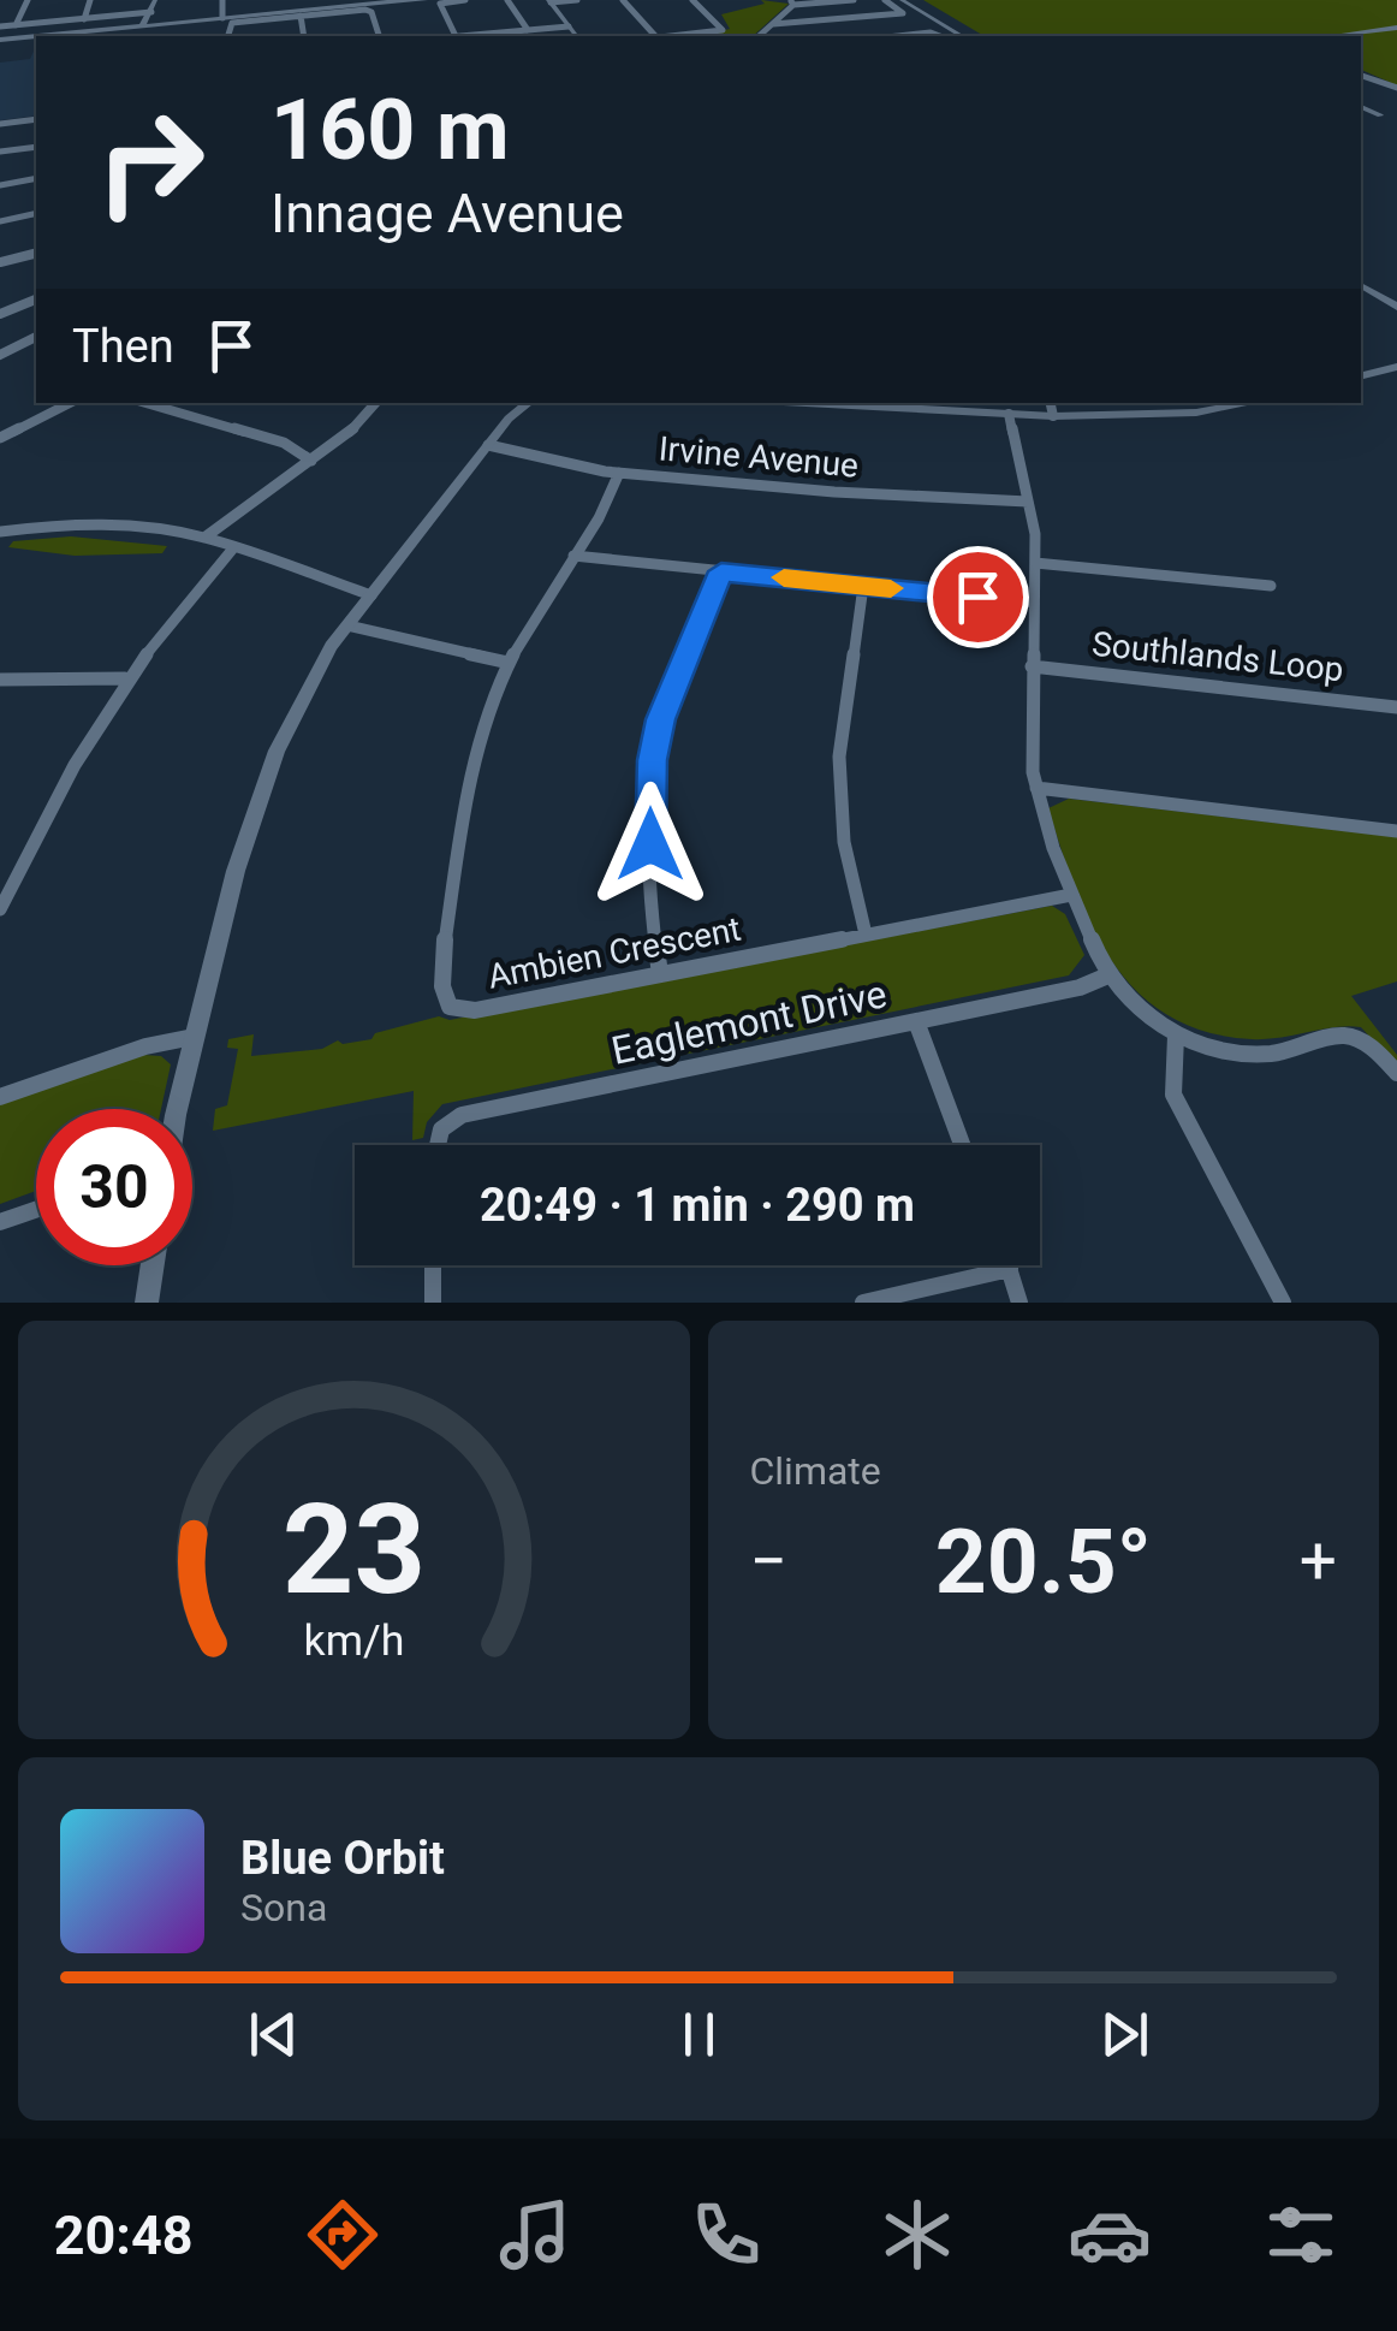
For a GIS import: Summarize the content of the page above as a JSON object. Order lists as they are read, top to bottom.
{
  "streets": {
    "street": [
      "Irvine Avenue",
      "Southlands Loop",
      "Ambien Crescent",
      "Eaglemont Drive"
    ]
  },
  "crossings": [
    ["Irvine Avenue", "Ambien Crescent"]
  ],
  "page": {
    "turn": ["160 m", "Innage Avenue"],
    "then": "Then",
    "limit": "30",
    "trip": "20:49 · 1 min · 290 m",
    "tile": "Climate",
    "heat": ["−", "20.5°", "+"],
    "song": ["Blue Orbit", "Sona"],
    "tabs": "20:48",
    "gauge": ["23", "km/h"]
  }
}
